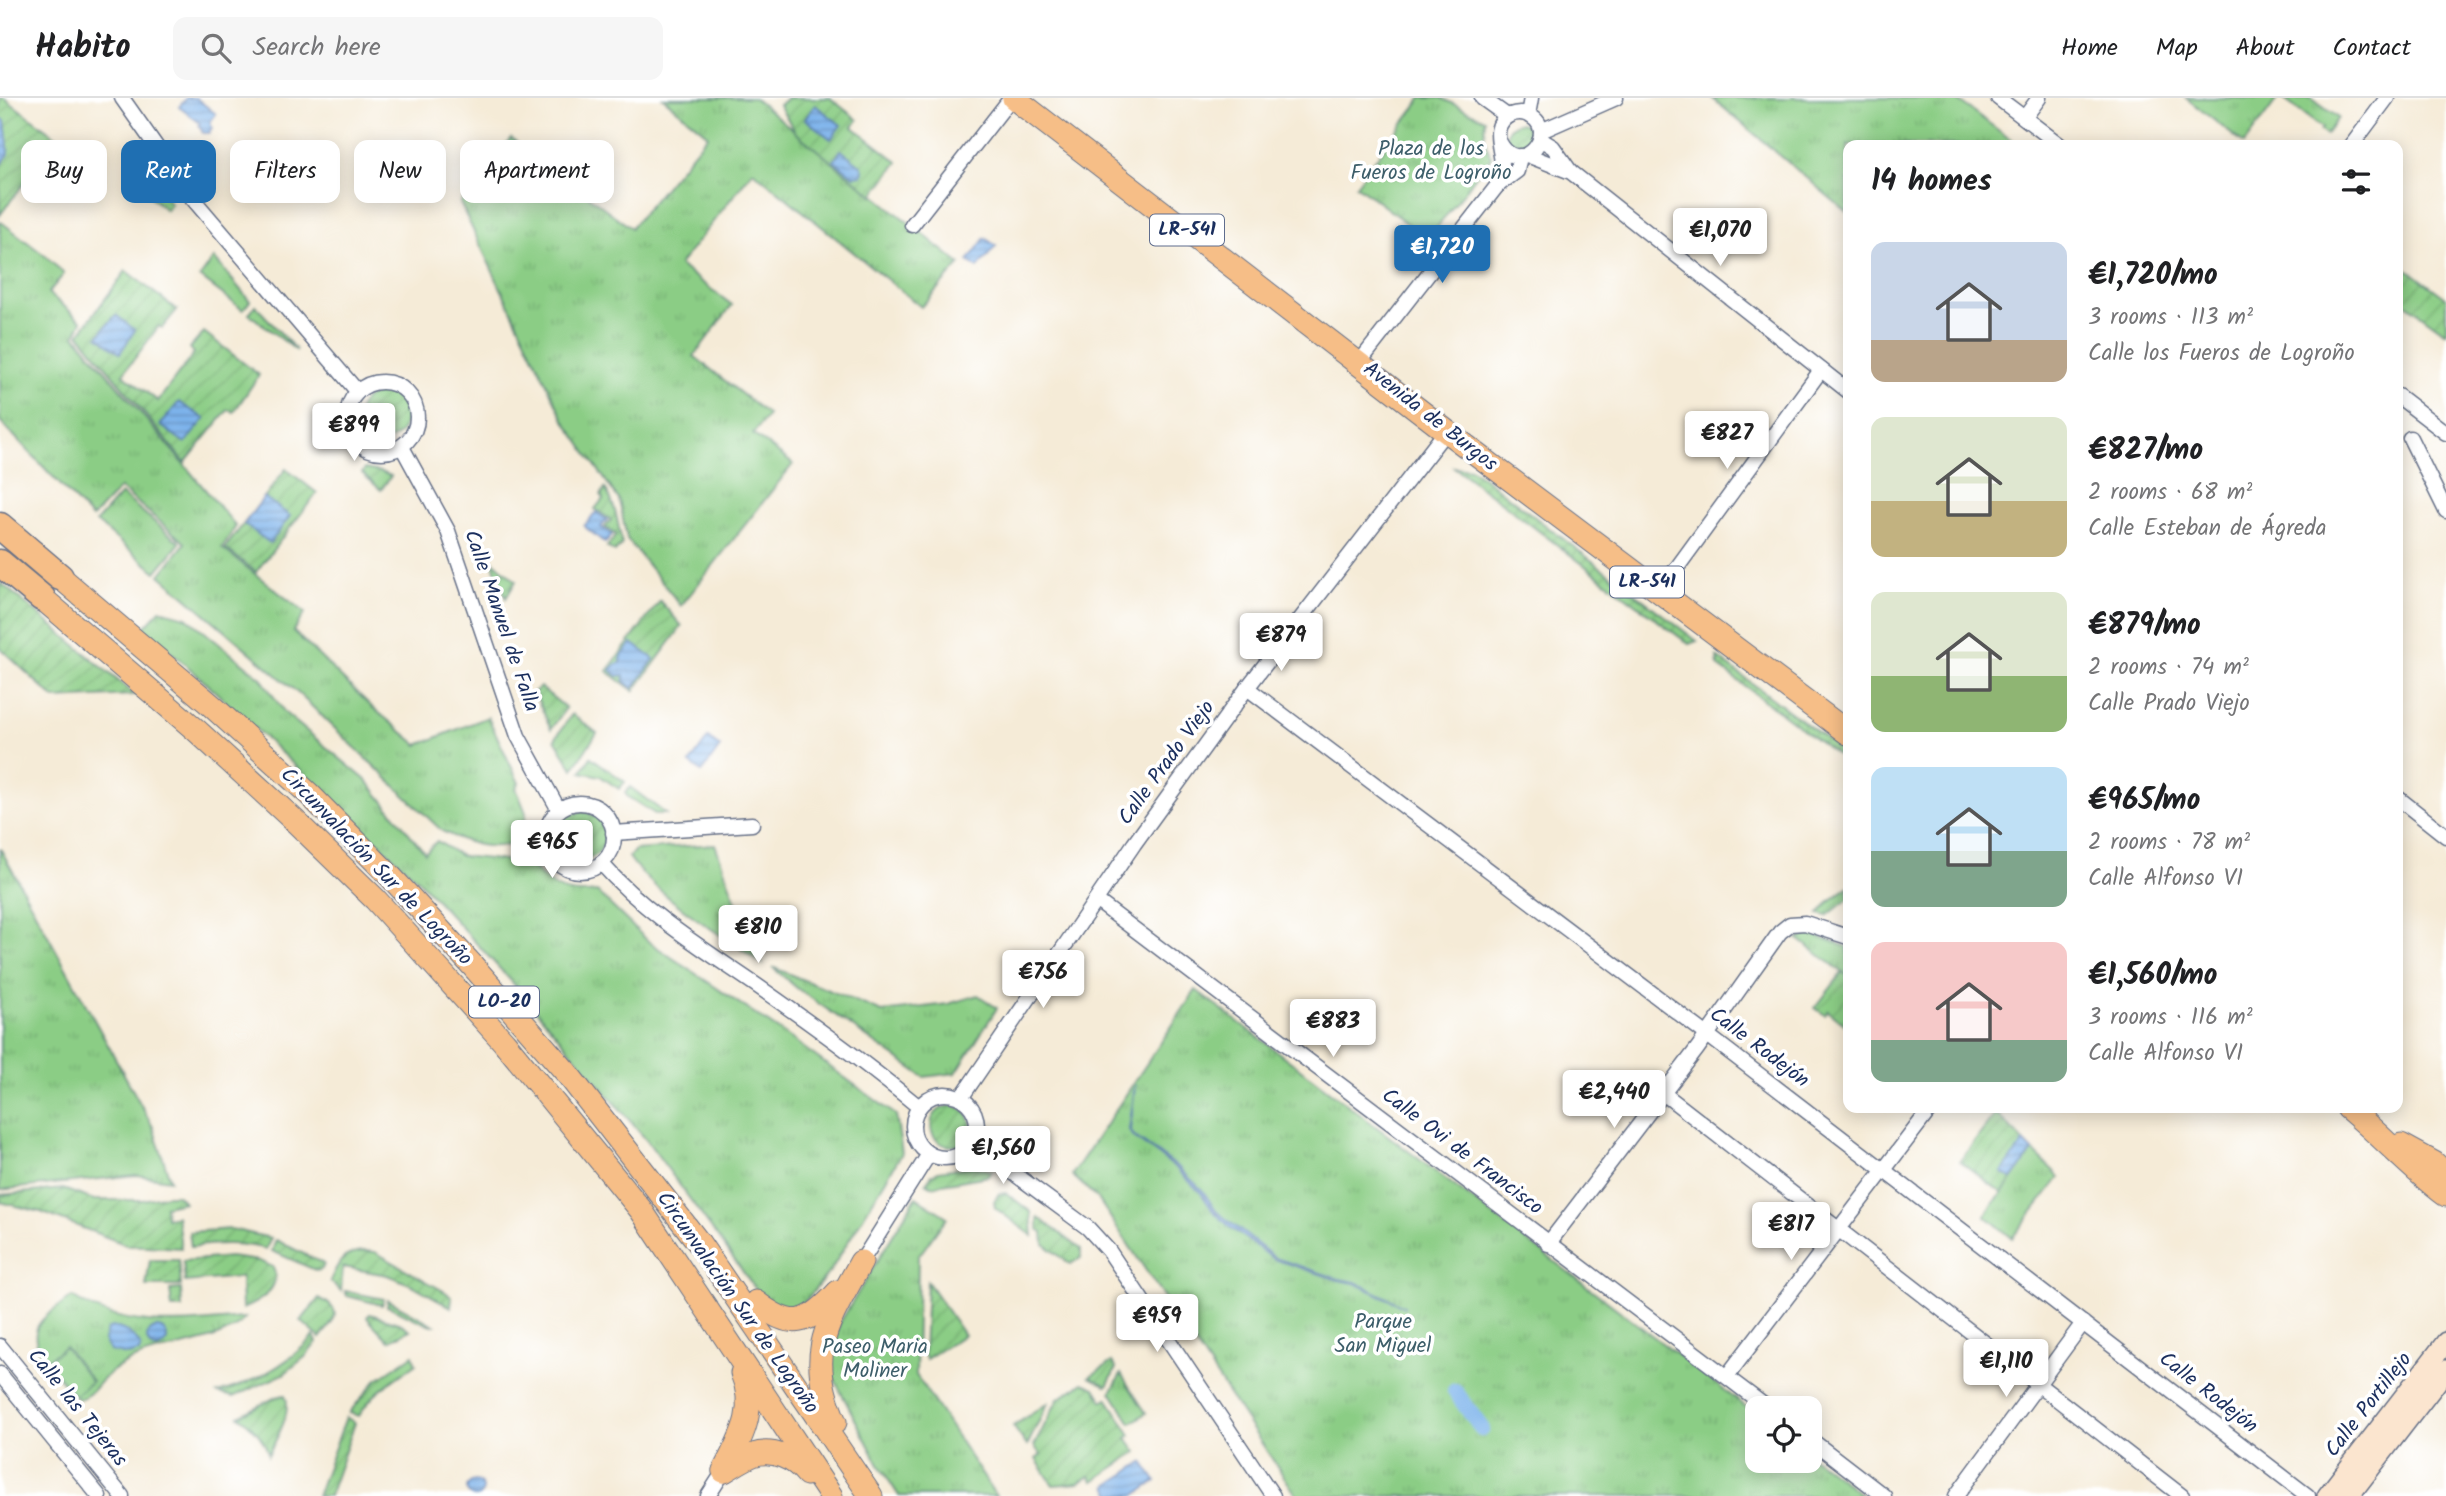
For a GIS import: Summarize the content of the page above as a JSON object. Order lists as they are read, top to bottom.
{
  "streets": {
    "highway": ["Circunvalación Sur de Logroño", "LO-20"],
    "main road": ["LR-541", "Avenida de Burgos", "Calle Portillejo"],
    "street": [
      "Calle Manuel de Falla",
      "Calle Prado Viejo",
      "Calle Rodejón",
      "Calle Ovi de Francisco",
      "Calle las Tejeras"
    ]
  },
  "crossings": [
    ["Avenida de Burgos", "Calle Prado Viejo"],
    ["Calle Prado Viejo", "Calle Rodejón"],
    ["Calle Prado Viejo", "Calle Ovi de Francisco"]
  ],
  "parks": ["Plaza de los Fueros de Logroño", "Parque San Miguel", "Paseo Maria Moliner"],
  "page": {
    "header": "Habito",
    "search": "Search here",
    "nav": [
      "Home",
      "Map",
      "About",
      "Contact"
    ],
    "chip": [
      "Buy",
      "Rent",
      "Filters",
      "New",
      "Apartment"
    ],
    "heading": "14 homes",
    "price": [
      "€1,070",
      "€1,720",
      "€899",
      "€827",
      "€879",
      "€965",
      "€810",
      "€756",
      "€883",
      "€2,440",
      "€1,560",
      "€817",
      "€959",
      "€1,110"
    ],
    "list": [
      {
        "name": "€1,720/mo",
        "note": "3 rooms · 113 m² · Calle los Fueros de Logroño"
      },
      {
        "name": "€827/mo",
        "note": "2 rooms · 68 m² · Calle Esteban de Ágreda"
      },
      {
        "name": "€879/mo",
        "note": "2 rooms · 74 m² · Calle Prado Viejo"
      },
      {
        "name": "€965/mo",
        "note": "2 rooms · 78 m² · Calle Alfonso VI"
      },
      {
        "name": "€1,560/mo",
        "note": "3 rooms · 116 m² · Calle Alfonso VI"
      }
    ]
  }
}
